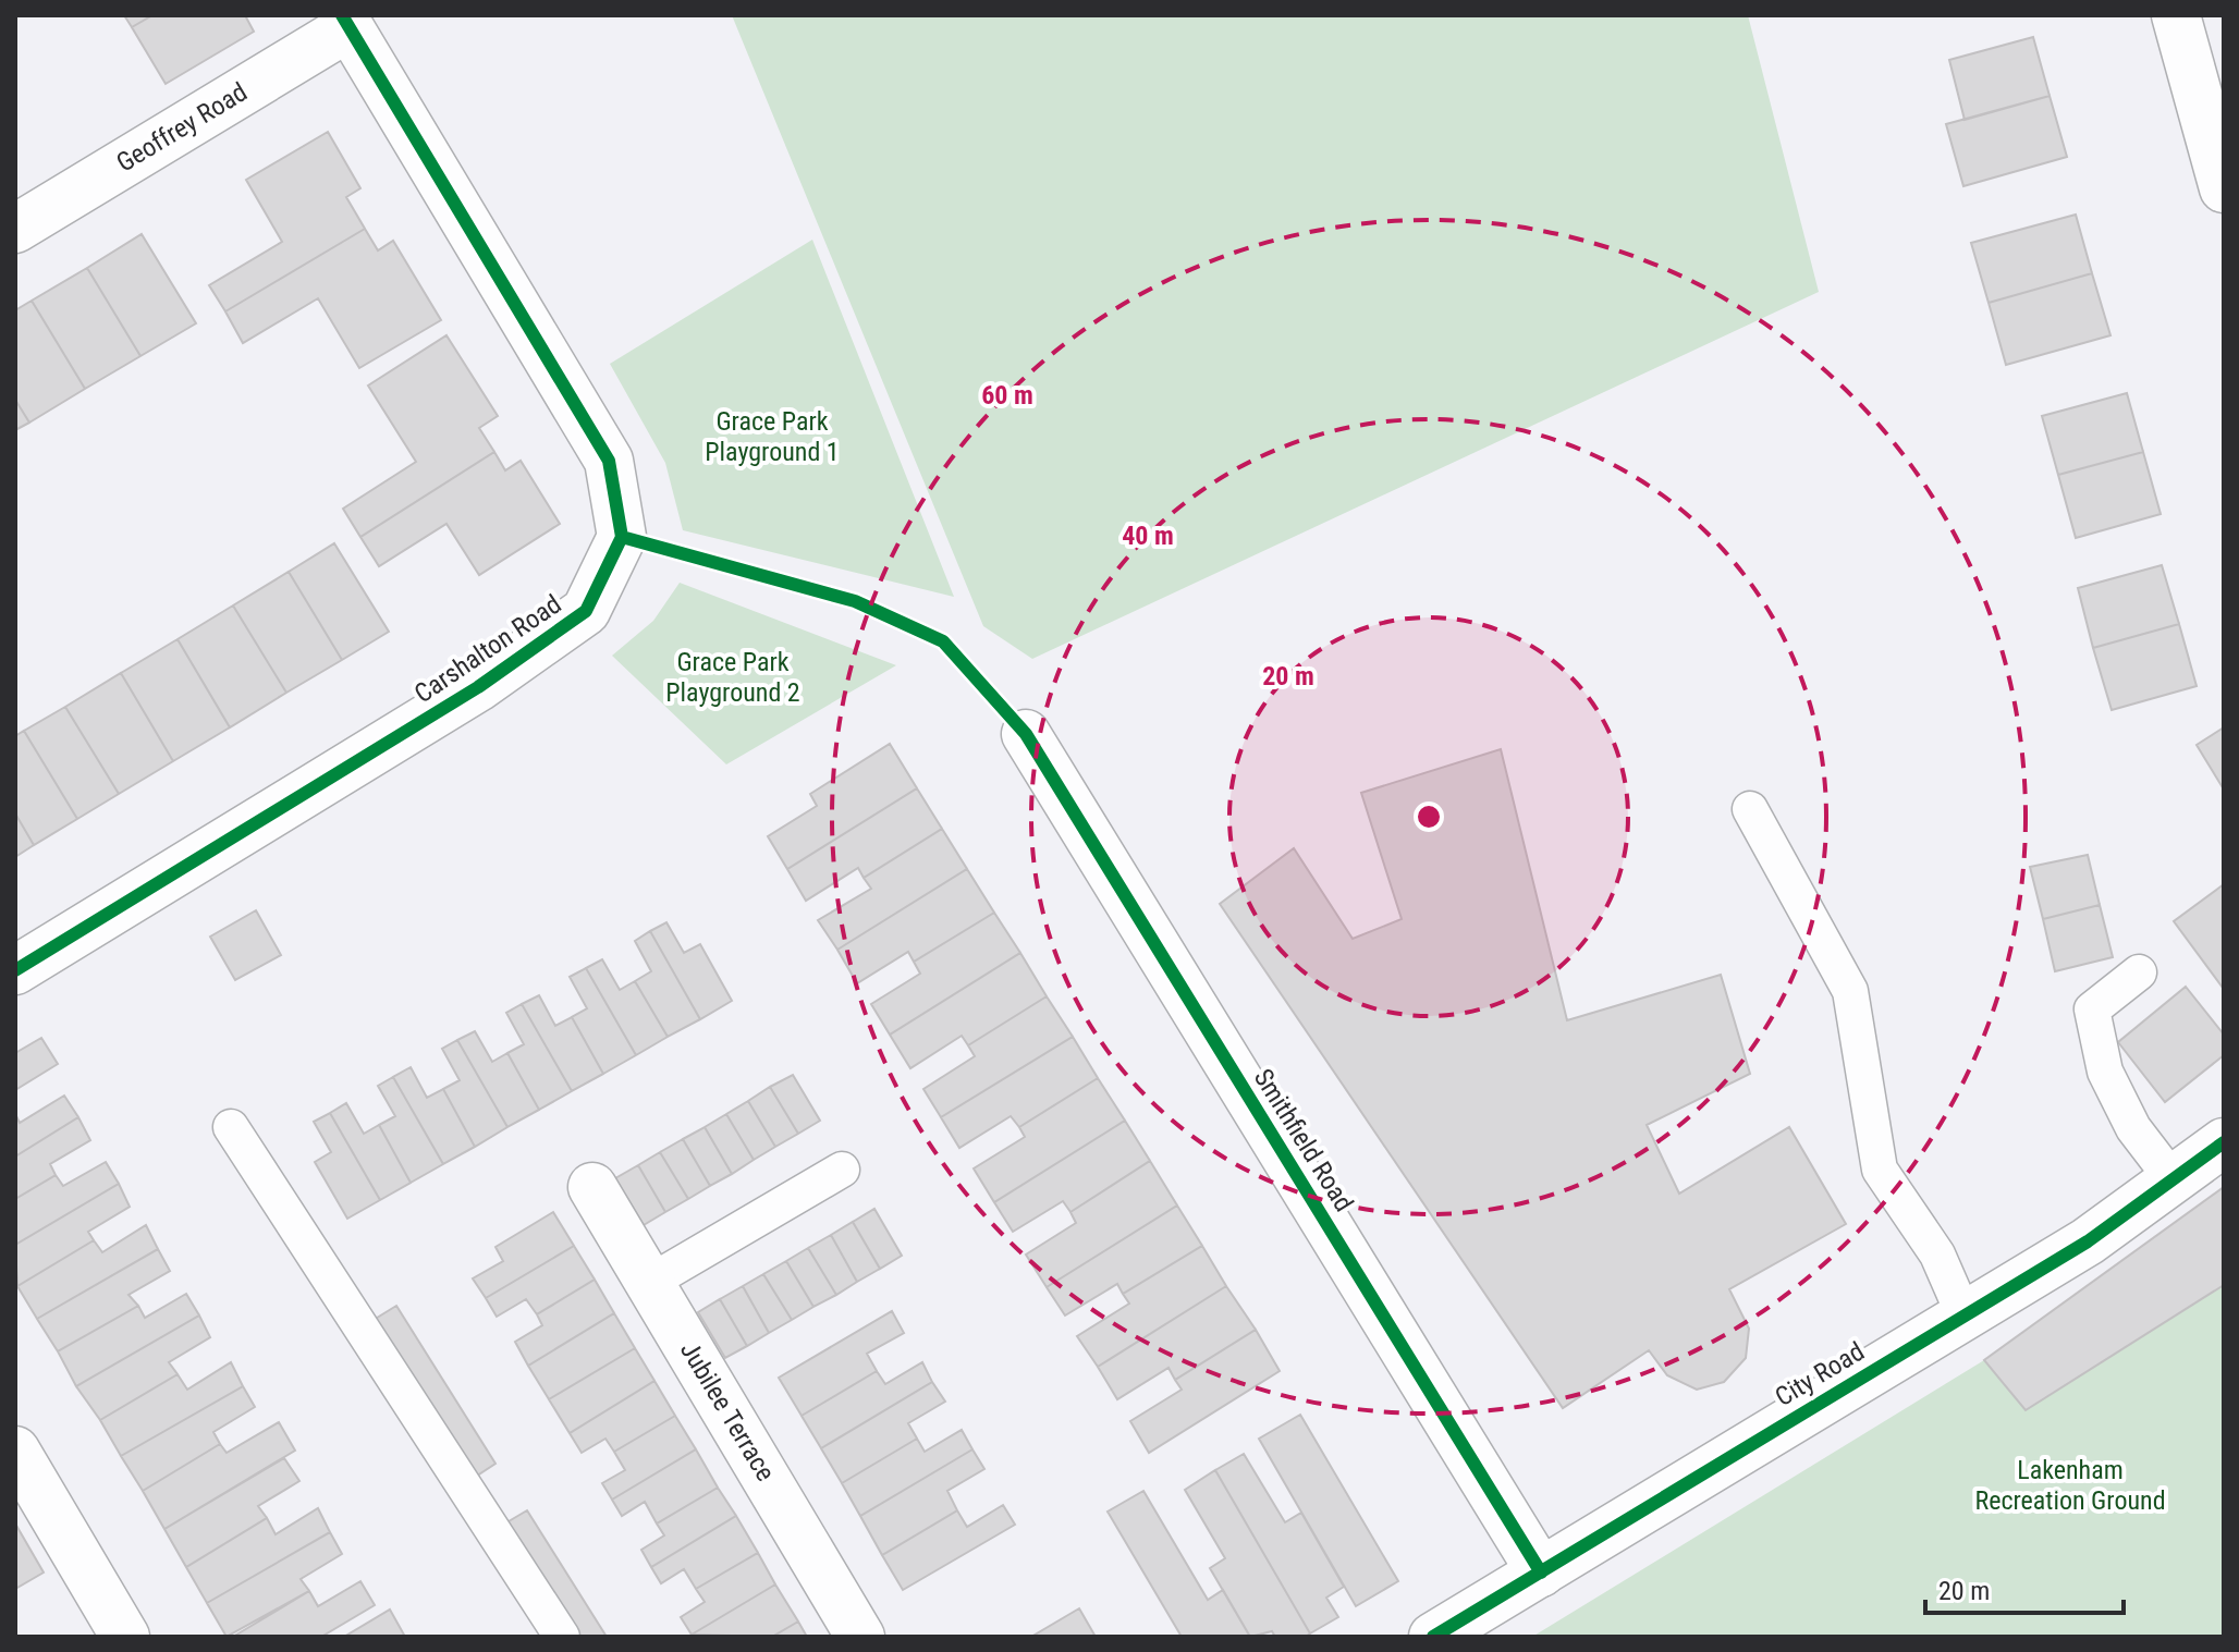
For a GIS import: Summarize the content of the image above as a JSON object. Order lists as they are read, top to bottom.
{
  "streets": {
    "street": [
      "Geoffrey Road",
      "Carshalton Road",
      "Smithfield Road",
      "City Road",
      "Jubilee Terrace"
    ]
  },
  "crossings": [
    ["Geoffrey Road", "Carshalton Road"],
    ["Smithfield Road", "City Road"]
  ],
  "parks": ["Grace Park Playground 1", "Grace Park Playground 2", "Lakenham Recreation Ground"],
  "scale_bar": "20 m",
  "rings": ["60 m", "40 m", "20 m"]
}
